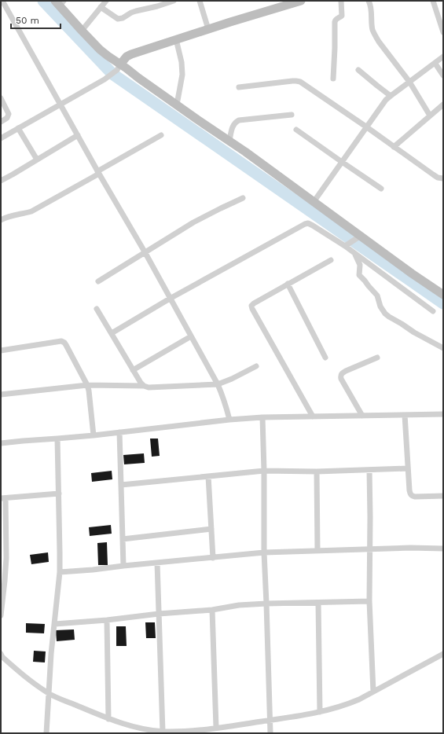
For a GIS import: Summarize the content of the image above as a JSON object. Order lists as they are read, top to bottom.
{
  "scale_bar": "50 m"
}
